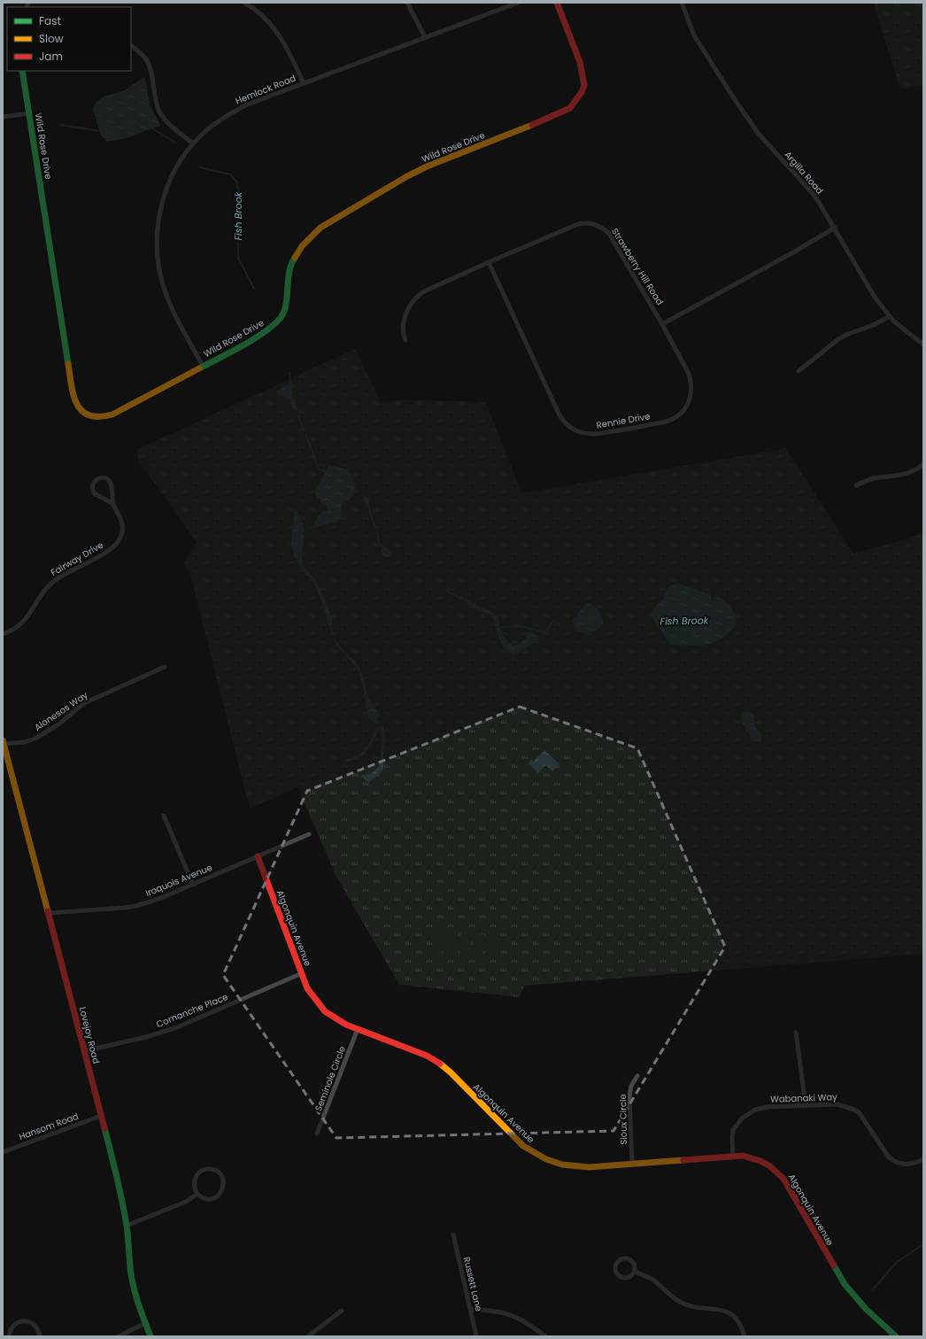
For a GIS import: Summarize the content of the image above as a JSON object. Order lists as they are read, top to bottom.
{
  "streets": {
    "street": [
      "Hemlock Road",
      "Wild Rose Drive",
      "Argilla Road",
      "Strawberry Hill Road",
      "Rennie Drive",
      "Fairway Drive",
      "Alonesos Way",
      "Iroquois Avenue",
      "Algonquin Avenue",
      "Comanche Place",
      "Lovejoy Road",
      "Seminole Circle",
      "Wabanaki Way",
      "Sioux Circle",
      "Hansom Road",
      "Russett Lane"
    ]
  },
  "crossings": [
    ["Hemlock Road", "Wild Rose Drive"],
    ["Strawberry Hill Road", "Rennie Drive"],
    ["Alonesos Way", "Lovejoy Road"],
    ["Iroquois Avenue", "Algonquin Avenue"],
    ["Iroquois Avenue", "Lovejoy Road"],
    ["Algonquin Avenue", "Comanche Place"],
    ["Algonquin Avenue", "Seminole Circle"],
    ["Algonquin Avenue", "Wabanaki Way"],
    ["Algonquin Avenue", "Sioux Circle"],
    ["Comanche Place", "Lovejoy Road"],
    ["Lovejoy Road", "Hansom Road"]
  ],
  "water": ["Fish Brook"],
  "legend": ["Fast", "Slow", "Jam"]
}
